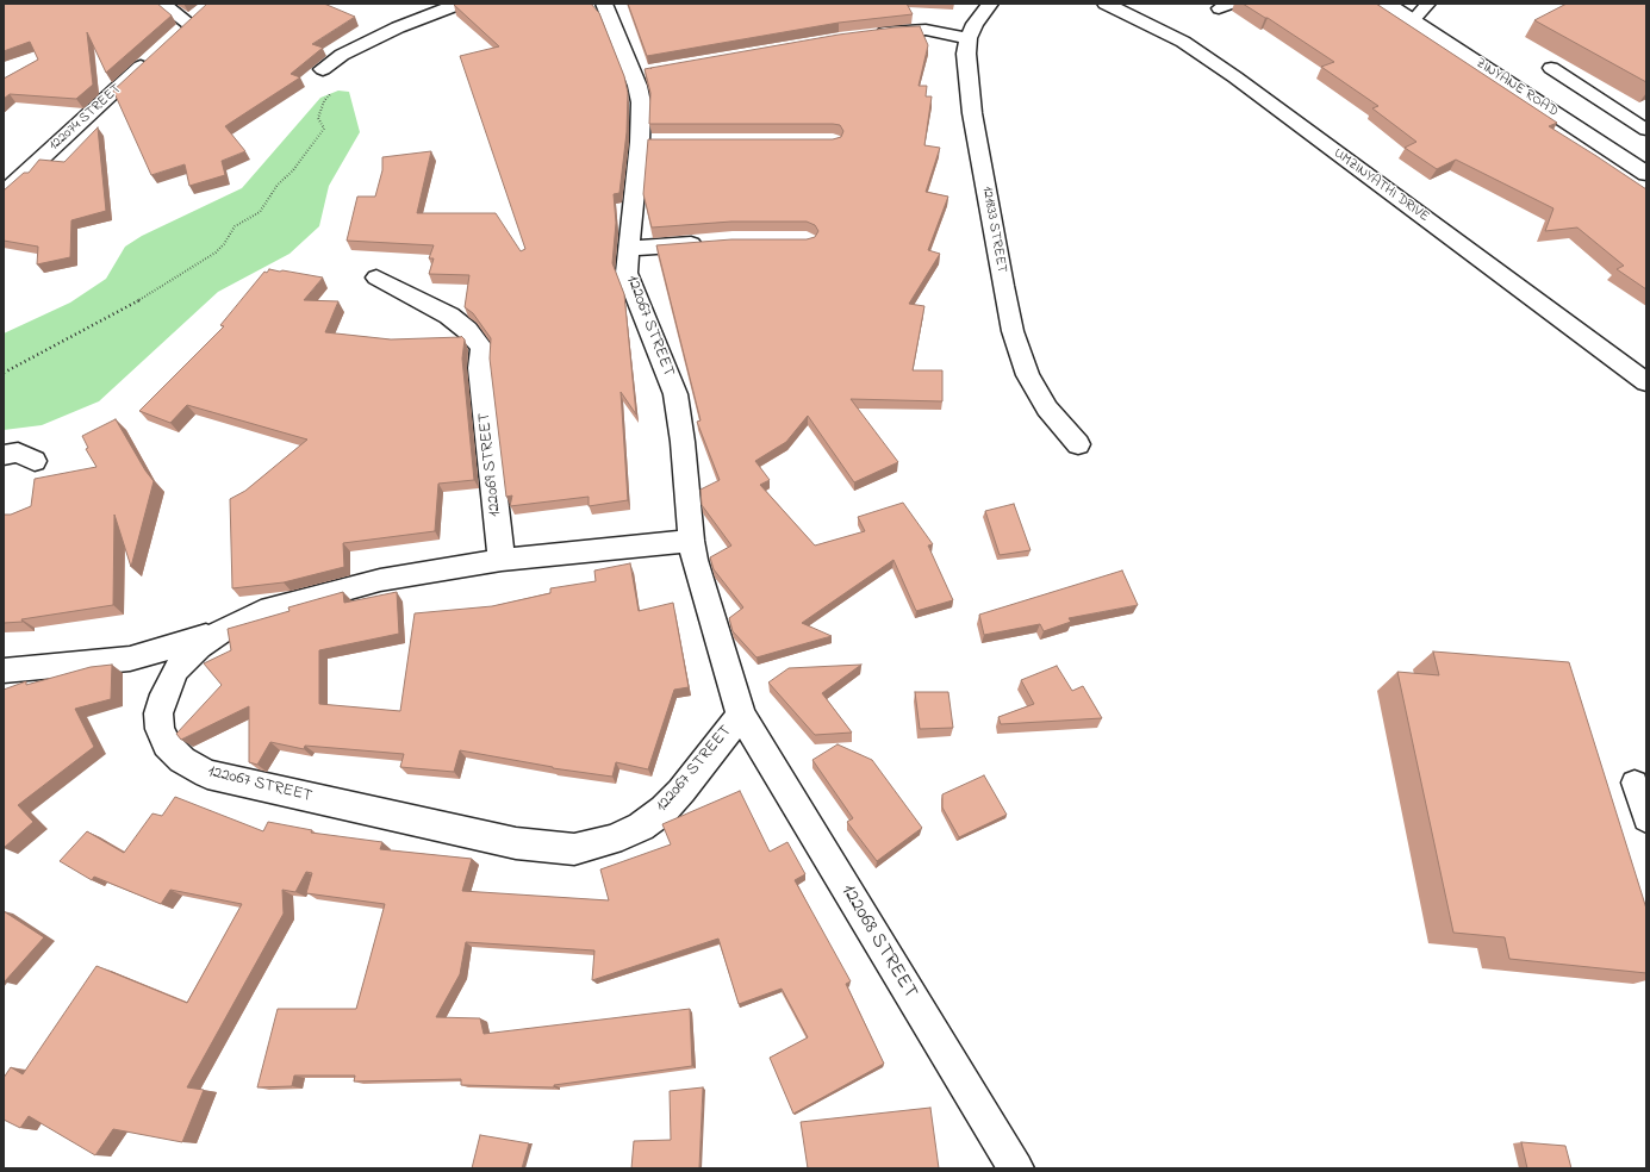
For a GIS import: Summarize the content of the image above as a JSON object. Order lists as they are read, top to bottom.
{
  "streets": {
    "street": [
      "ZINYANE ROAD",
      "122074 STREET",
      "UMZINYATHI DRIVE",
      "121833 STREET",
      "122067 STREET",
      "122069 STREET",
      "122068 STREET"
    ]
  },
  "crossings": [
    ["122067 STREET", "122069 STREET"],
    ["122067 STREET", "122068 STREET"]
  ]
}
